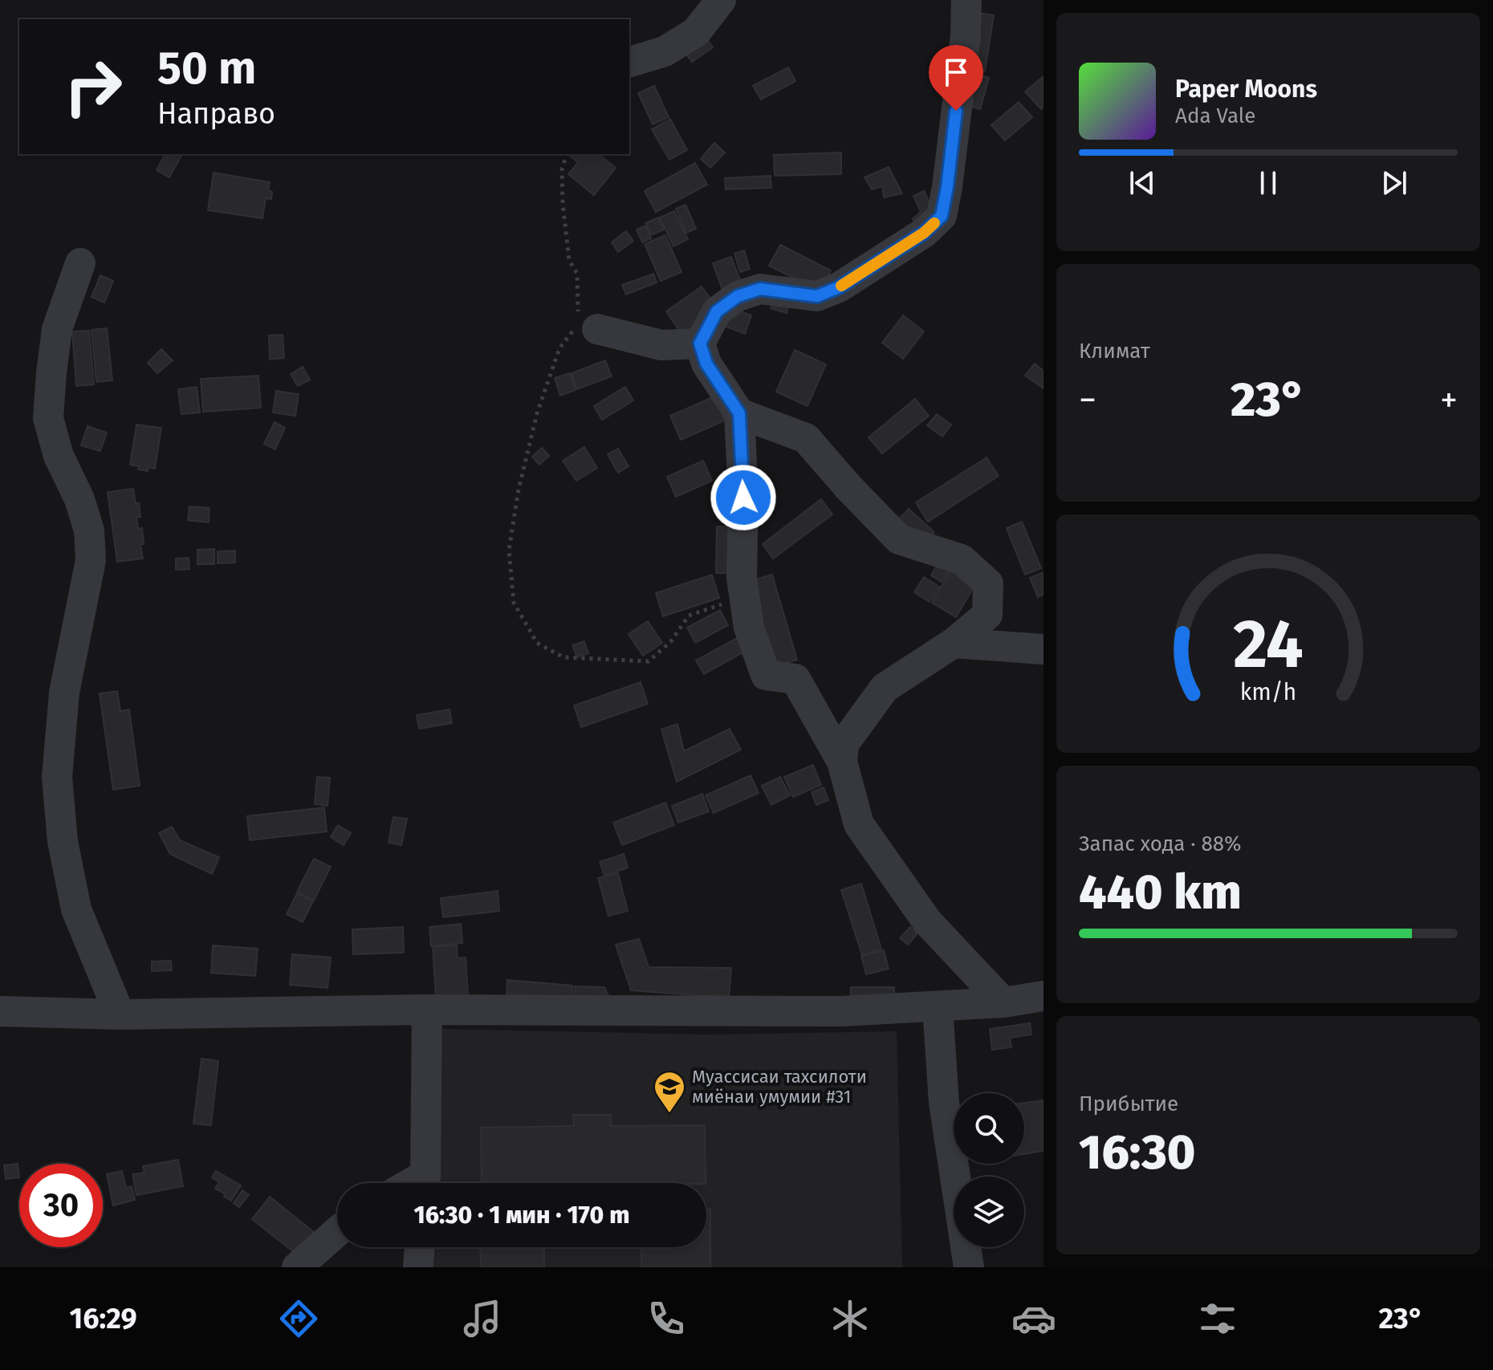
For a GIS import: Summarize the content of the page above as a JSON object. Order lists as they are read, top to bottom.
{
  "places": {
    "school or university": ["Муассисаи тахсилоти миёнаи умумии #31"]
  },
  "page": {
    "turn": ["50 m", "Направо"],
    "song": ["Paper Moons", "Ada Vale"],
    "tile": [
      "Климат",
      ["Запас хода · 88%", "440 km"],
      ["Прибытие", "16:30"]
    ],
    "heat": ["−", "23°", "+"],
    "limit": "30",
    "trip": "16:30 · 1 мин · 170 m",
    "tabs": ["16:29", "23°"],
    "gauge": ["24", "km/h"]
  }
}
